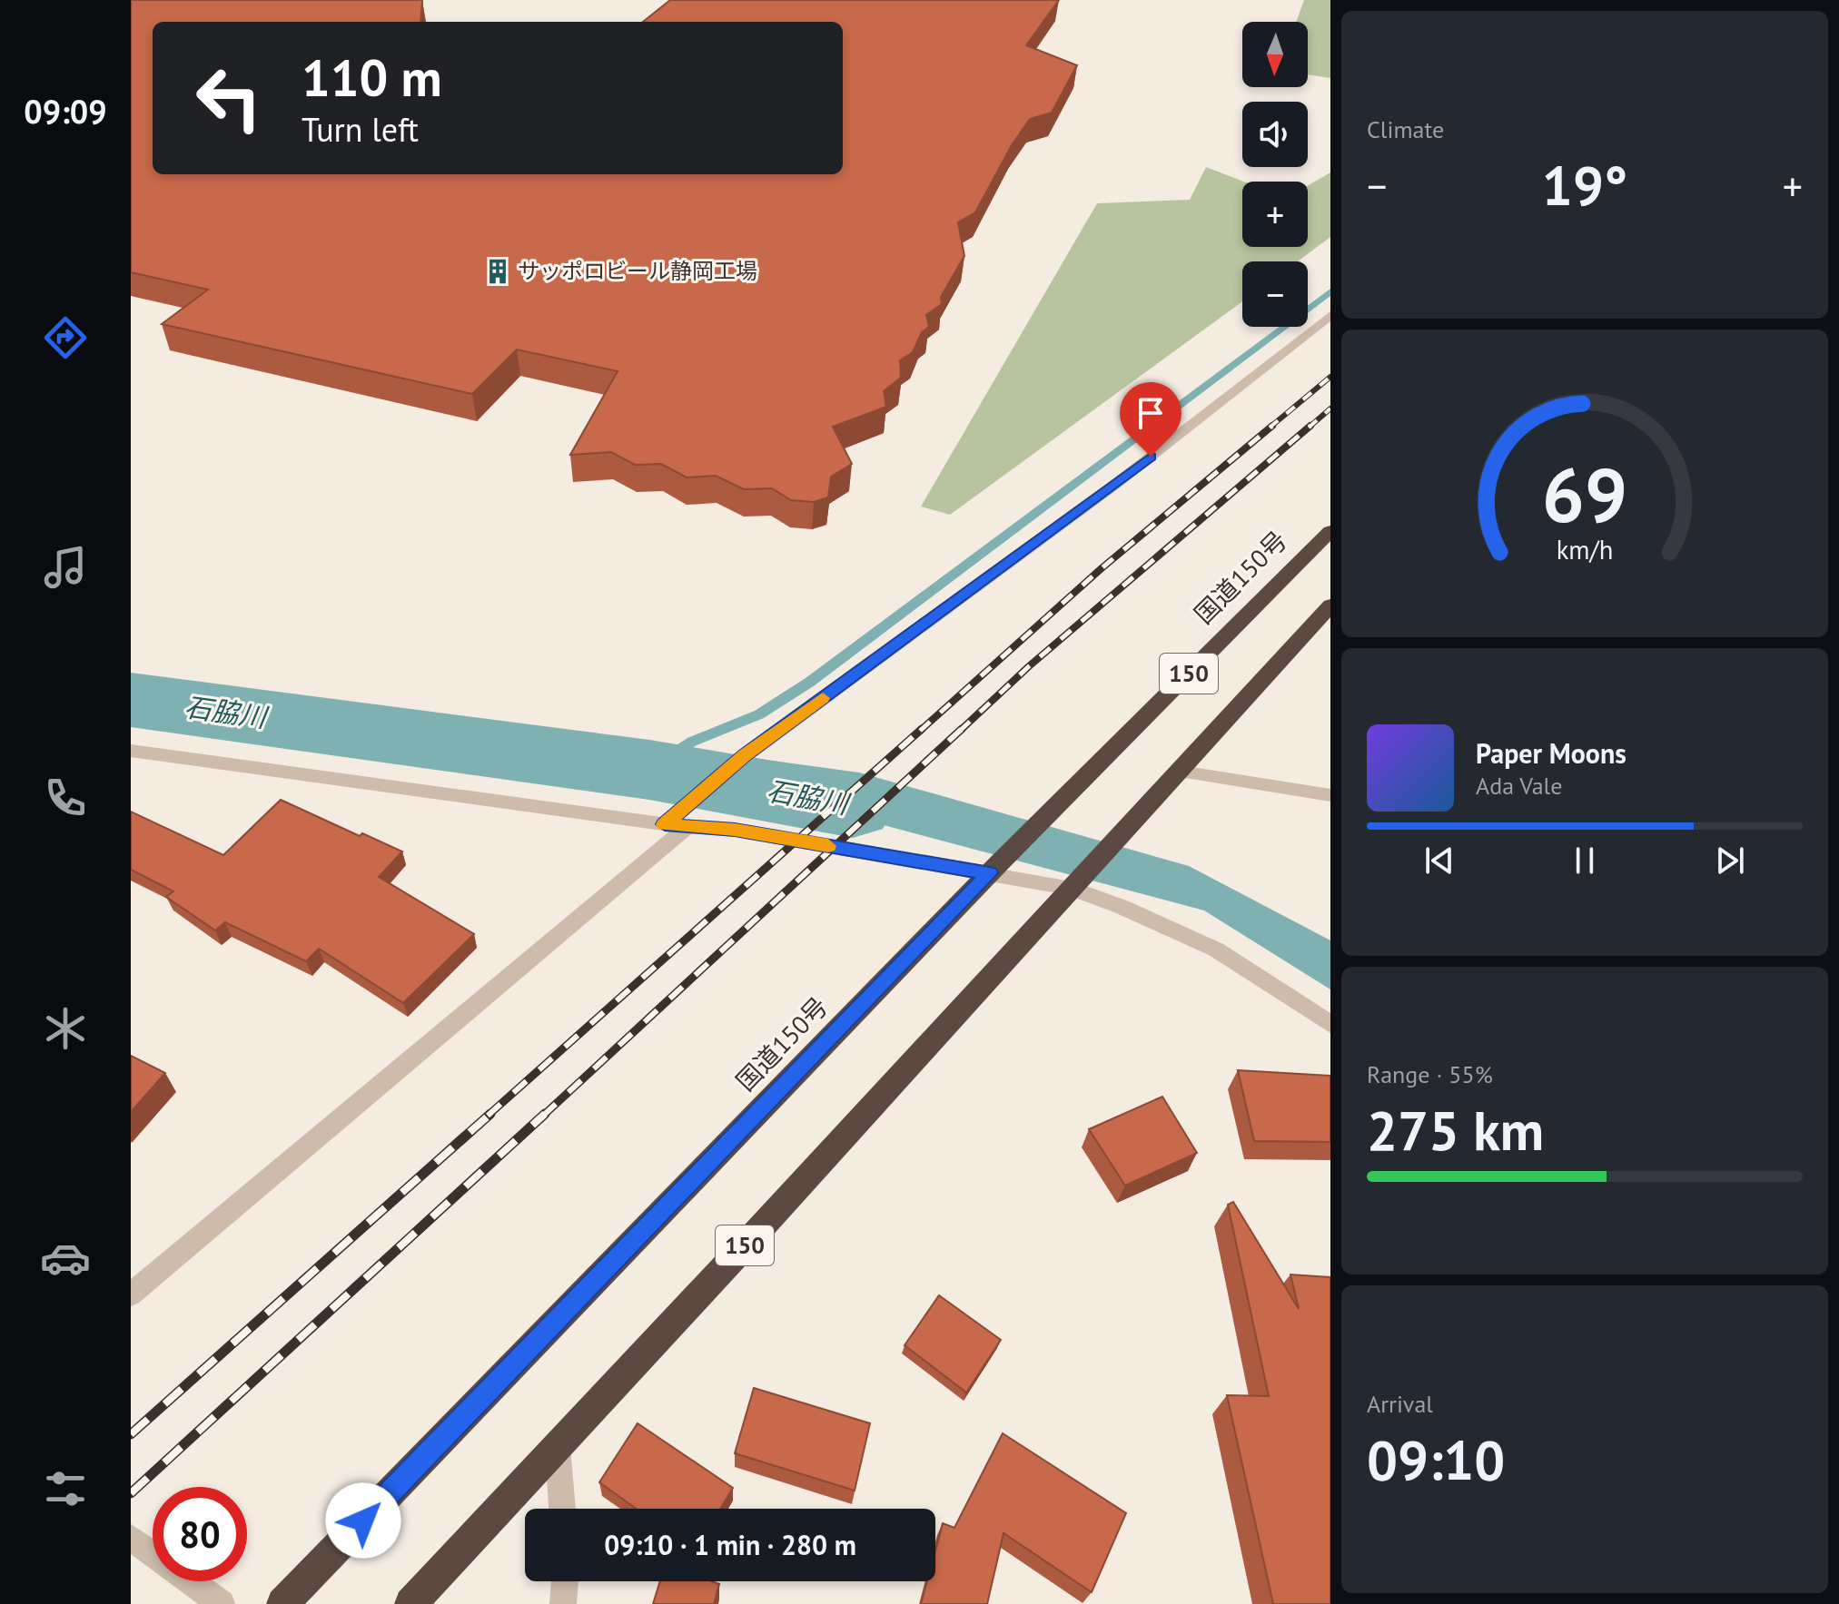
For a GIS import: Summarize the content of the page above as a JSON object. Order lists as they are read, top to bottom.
{
  "streets": {
    "highway": ["国道150号", "150"]
  },
  "water": ["石脇川"],
  "places": {
    "building": ["サッポロビール静岡工場"]
  },
  "north": "bottom",
  "page": {
    "tabs": "09:09",
    "tile": [
      "Climate",
      ["Range · 55%", "275 km"],
      ["Arrival", "09:10"]
    ],
    "map_buttons": ["+", "−"],
    "turn": ["110 m", "Turn left"],
    "heat": ["−", "19°", "+"],
    "song": ["Paper Moons", "Ada Vale"],
    "limit": "80",
    "trip": "09:10 · 1 min · 280 m",
    "gauge": ["69", "km/h"]
  }
}
